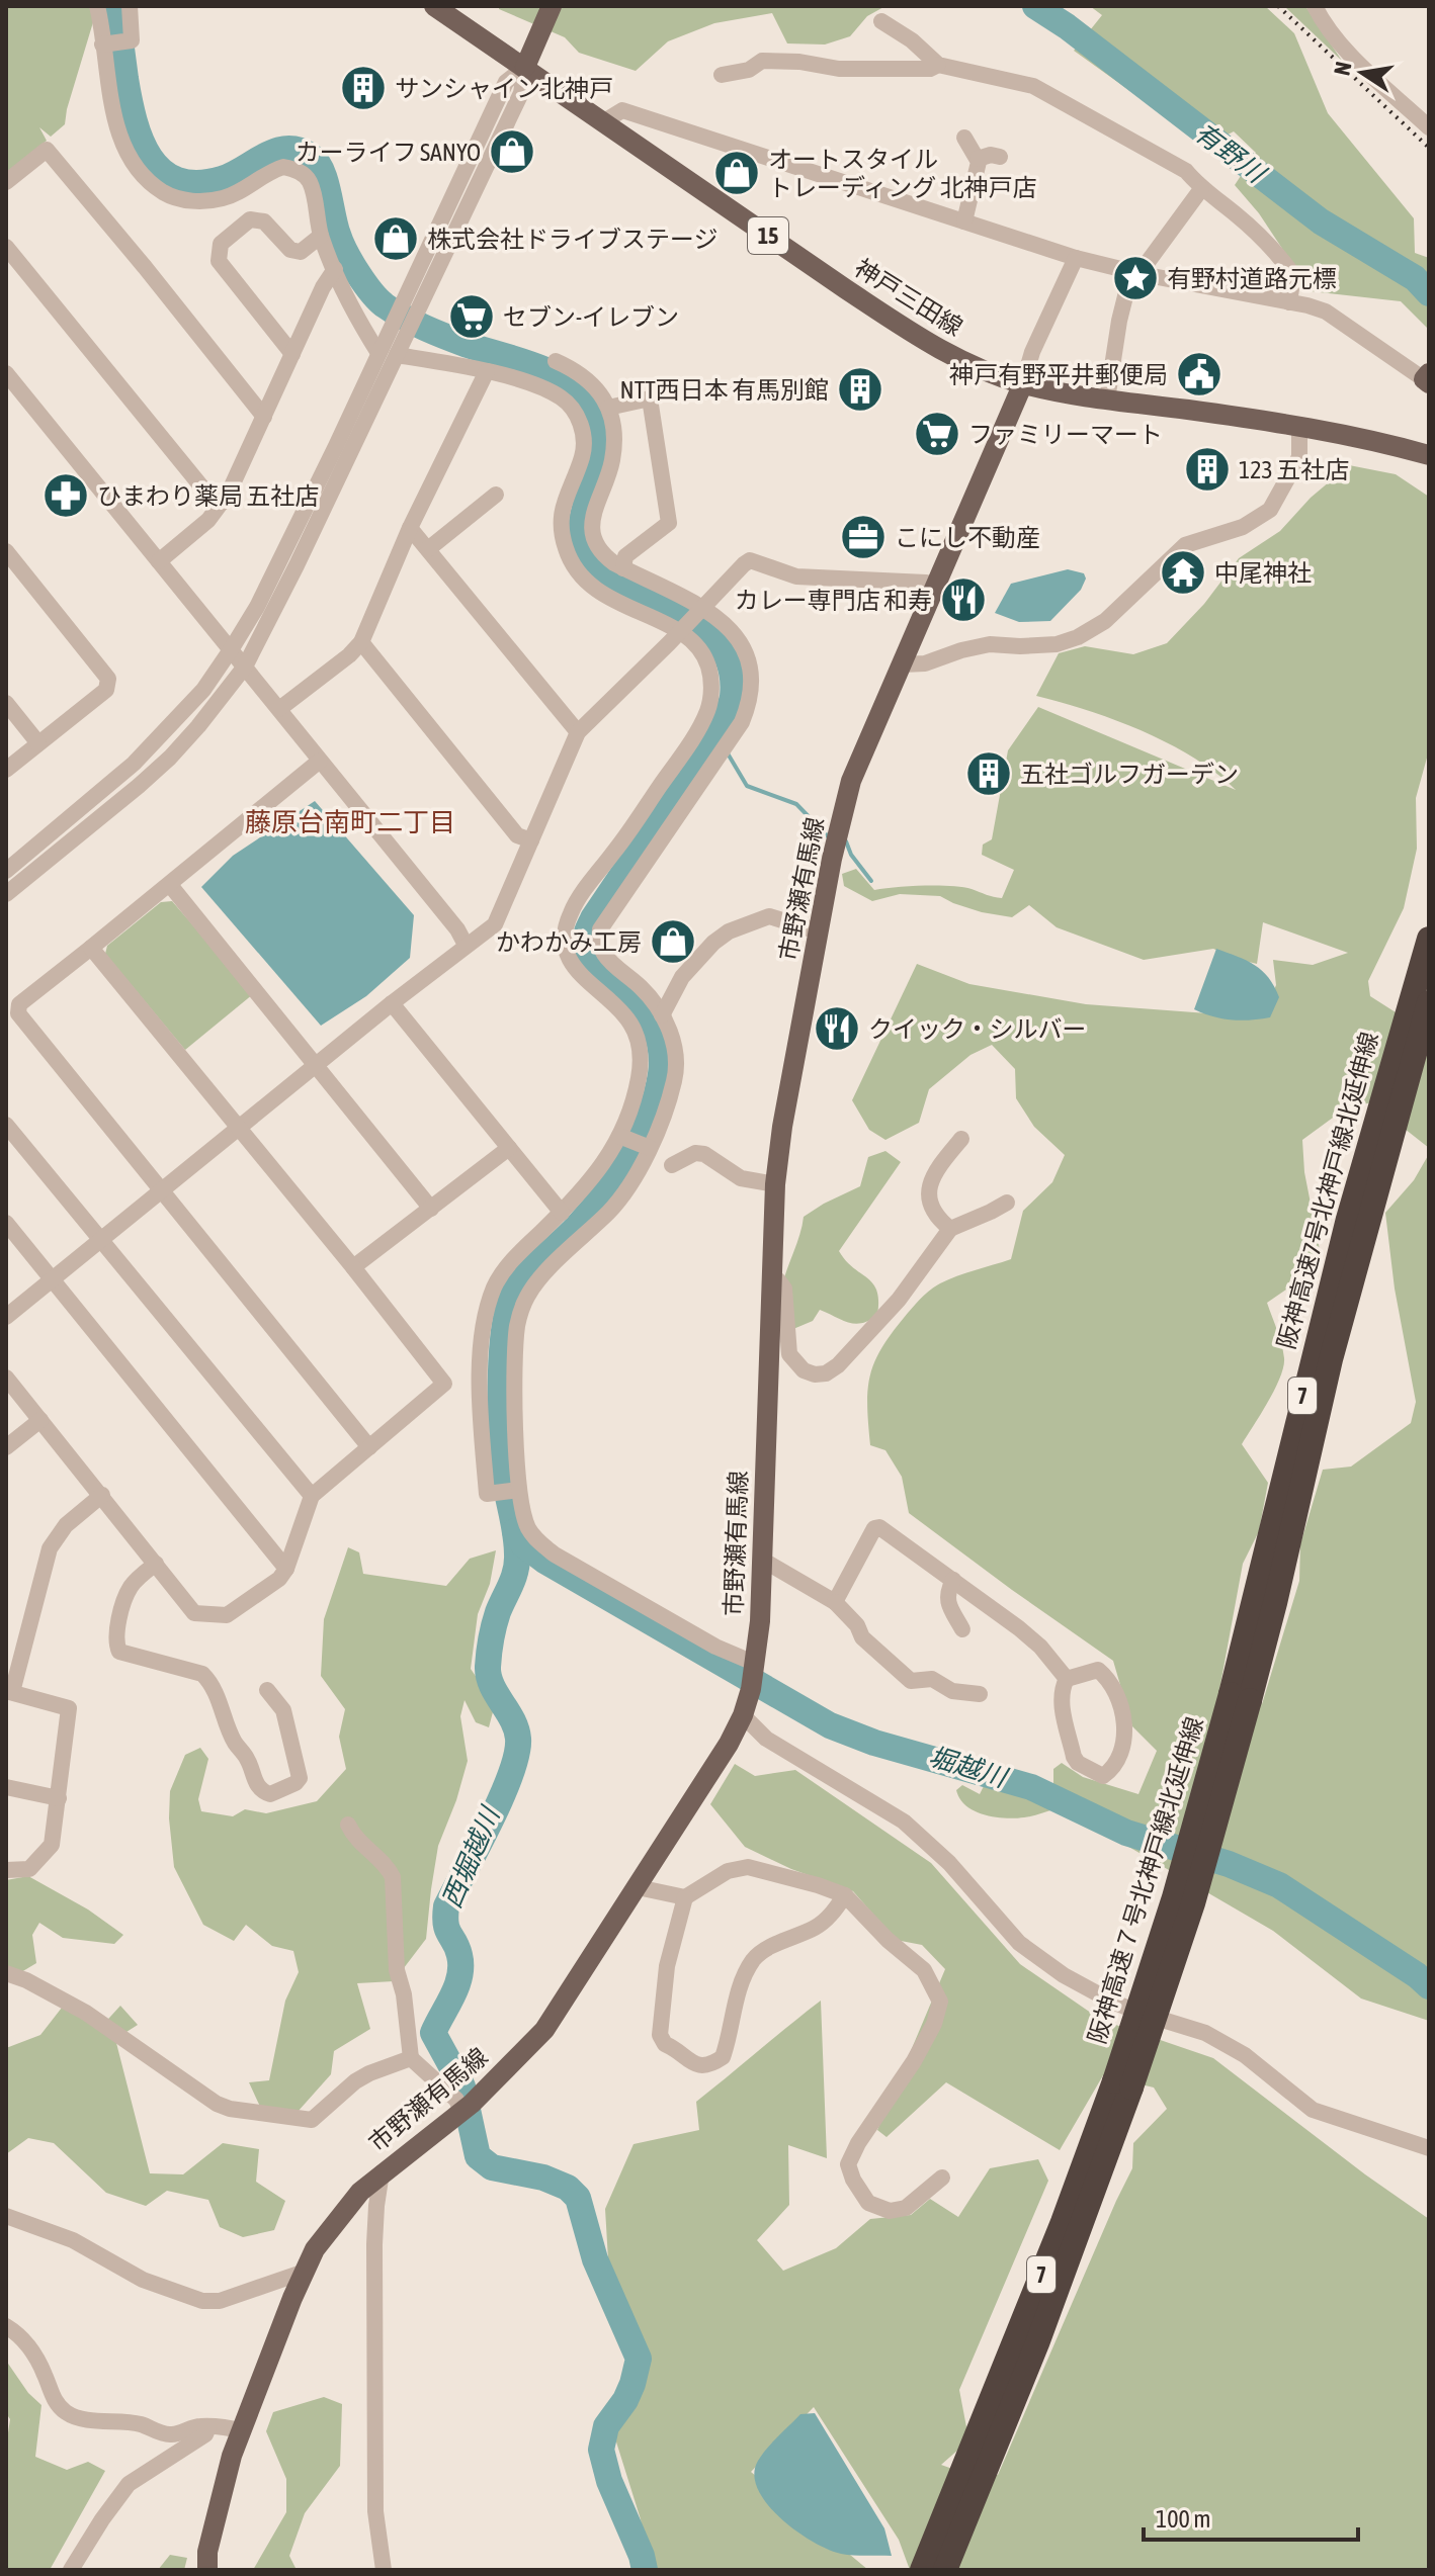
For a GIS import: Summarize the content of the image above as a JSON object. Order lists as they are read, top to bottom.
{
  "streets": {
    "highway": ["阪神高速7号北神戸線北延伸線", "7", "阪神高速７号北神戸線北延伸線"],
    "main road": ["15", "神戸三田線", "市野瀬有馬線"]
  },
  "crossings": [
    ["神戸三田線", "市野瀬有馬線"],
    ["阪神高速7号北神戸線北延伸線", "阪神高速７号北神戸線北延伸線"],
    ["7", "阪神高速７号北神戸線北延伸線"]
  ],
  "districts": ["藤原台南町二丁目"],
  "water": ["有野川", "堀越川", "西堀越川"],
  "places": {
    "building": [
      "サンシャイン北神戸",
      "NTT西日本 有馬別館",
      "123 五社店",
      "五社ゴルフガーデン"
    ],
    "shop": [
      "カーライフ SANYO",
      "オートスタイル トレーディング 北神戸店",
      "株式会社ドライブステージ",
      "かわかみ工房"
    ],
    "place": ["有野村道路元標"],
    "supermarket": ["セブン-イレブン", "ファミリーマート"],
    "public building": ["神戸有野平井郵便局"],
    "pharmacy": ["ひまわり薬局 五社店"],
    "office": ["こにし不動産"],
    "temple": ["中尾神社"],
    "restaurant": ["カレー専門店 和寿", "クイック・シルバー"]
  },
  "scale_bar": "100 m",
  "north": "left"
}
